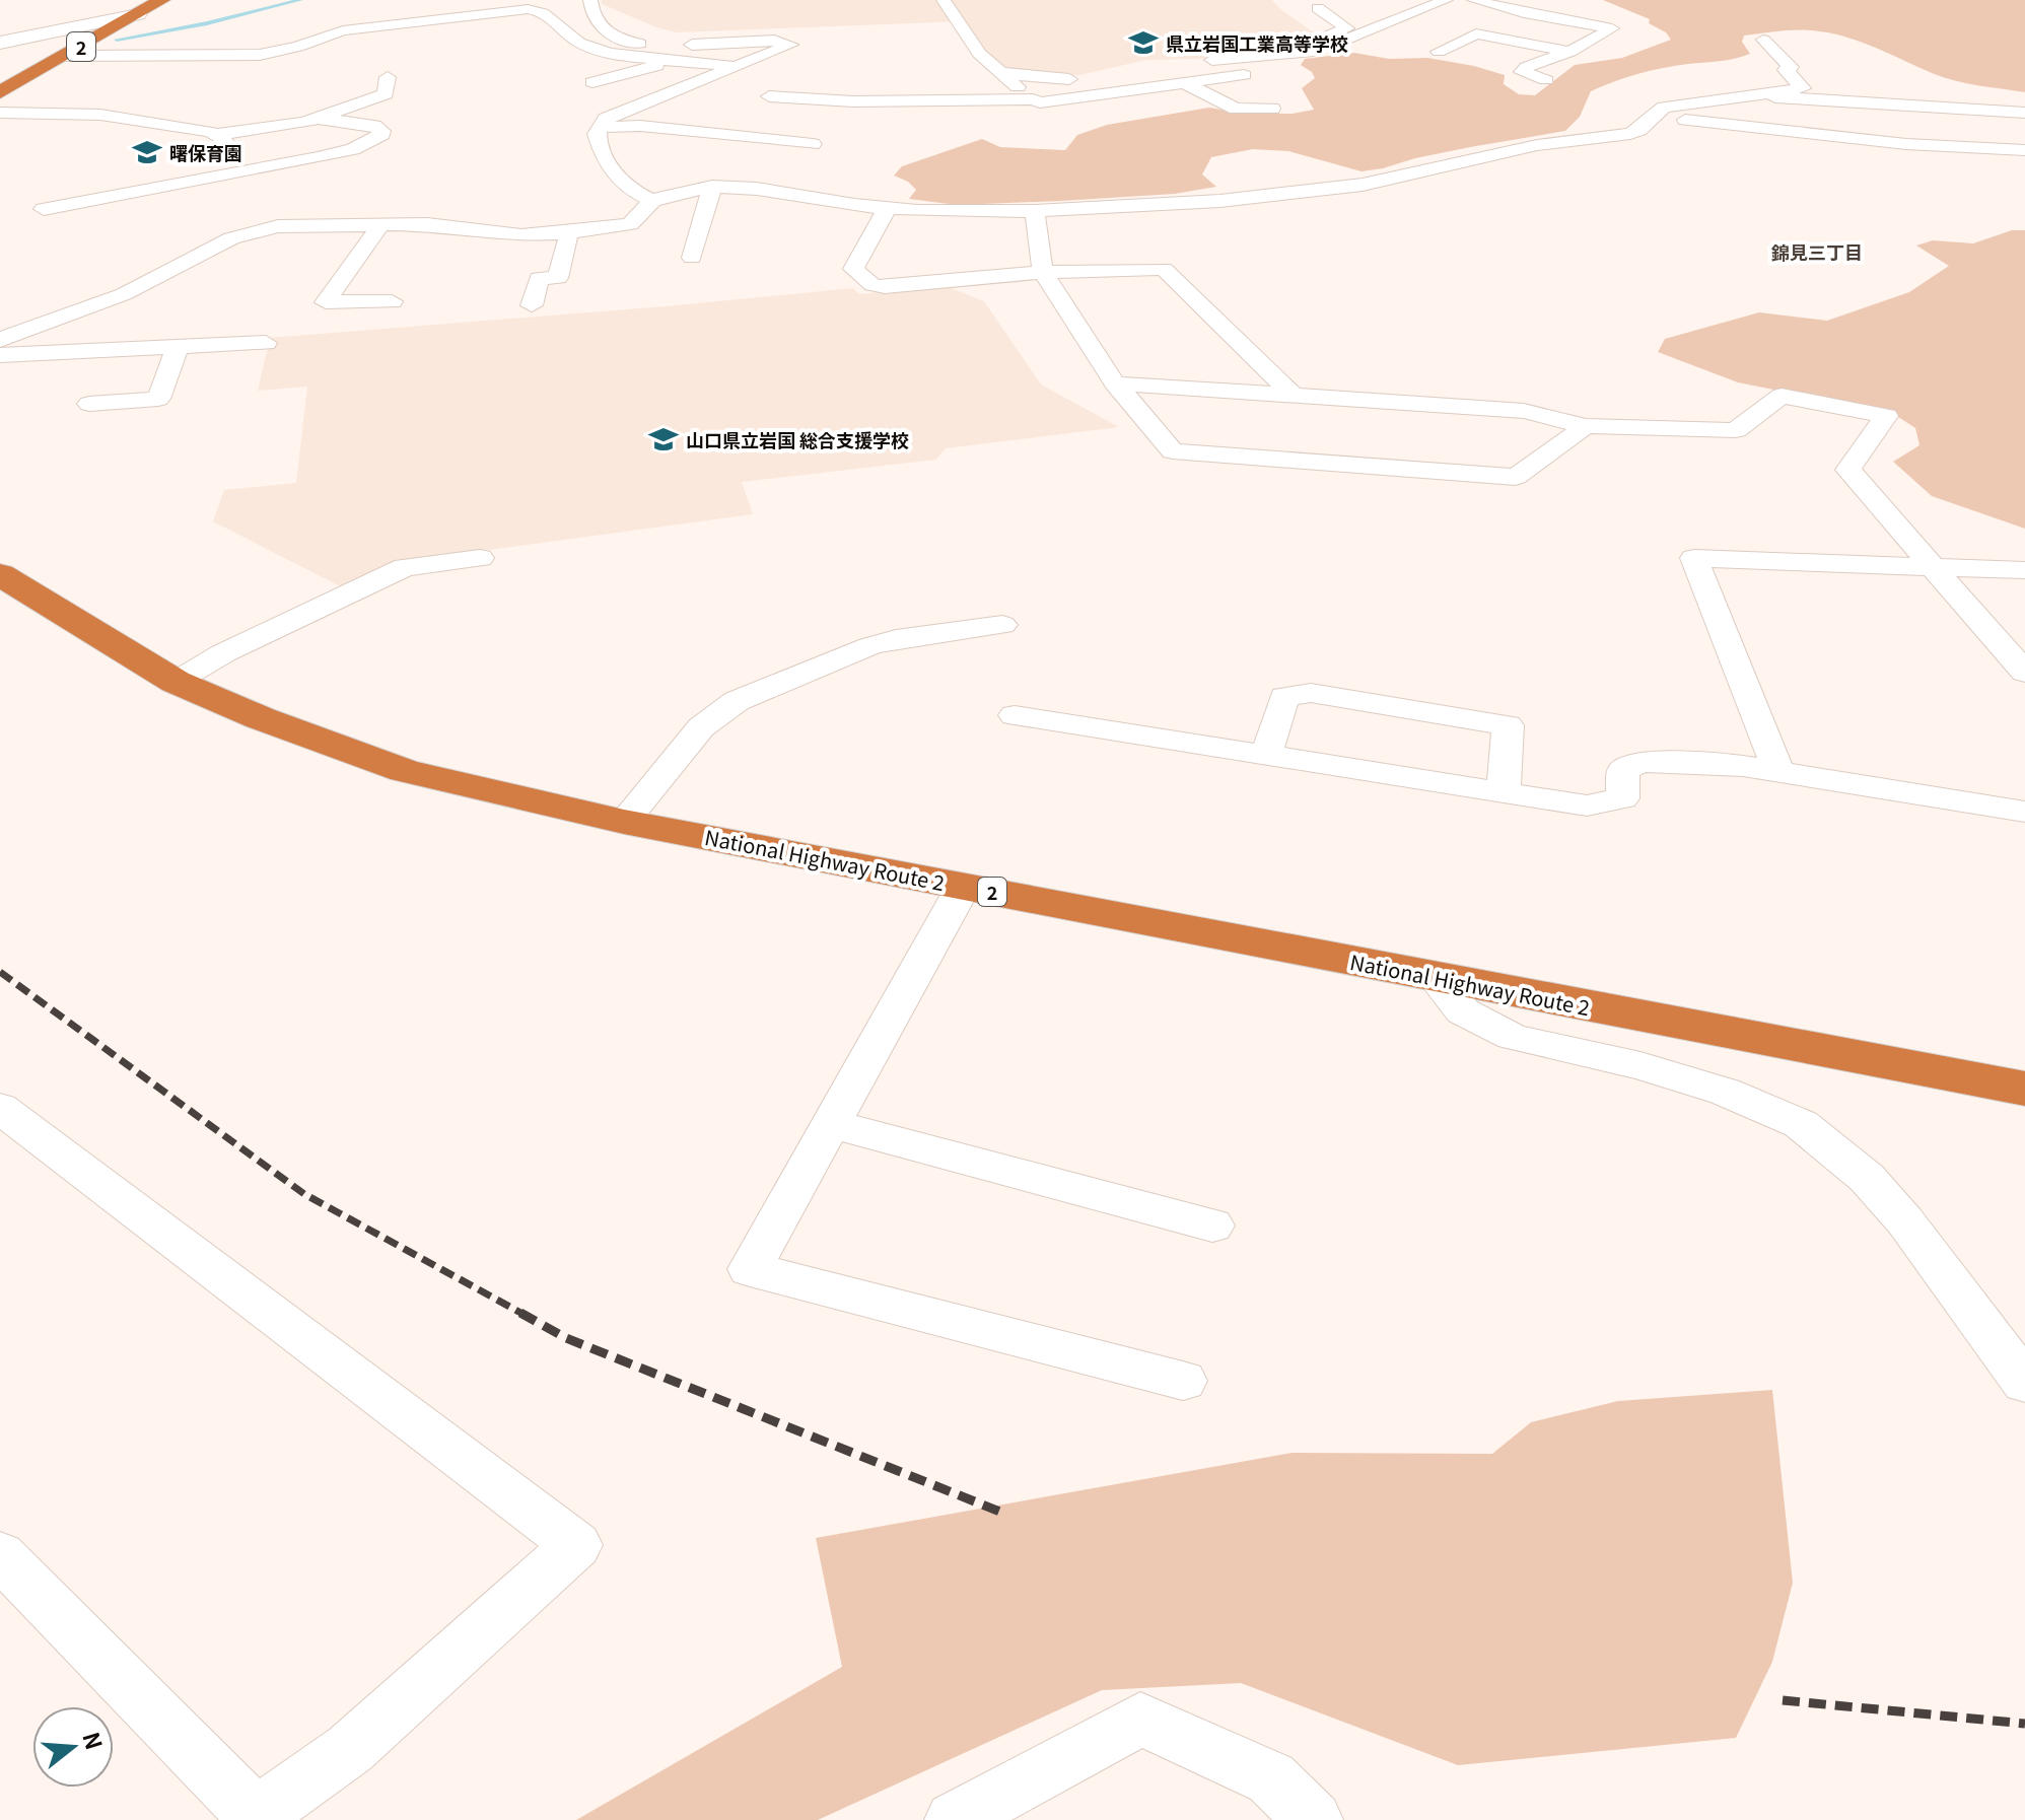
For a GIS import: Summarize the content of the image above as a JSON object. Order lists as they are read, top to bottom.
{
  "streets": {
    "highway": ["2", "National Highway Route 2"]
  },
  "districts": ["錦見三丁目"],
  "places": {
    "school or university": ["県立岩国工業高等学校", "曙保育園", "山口県立岩国 総合支援学校"]
  },
  "north": "right"
}
